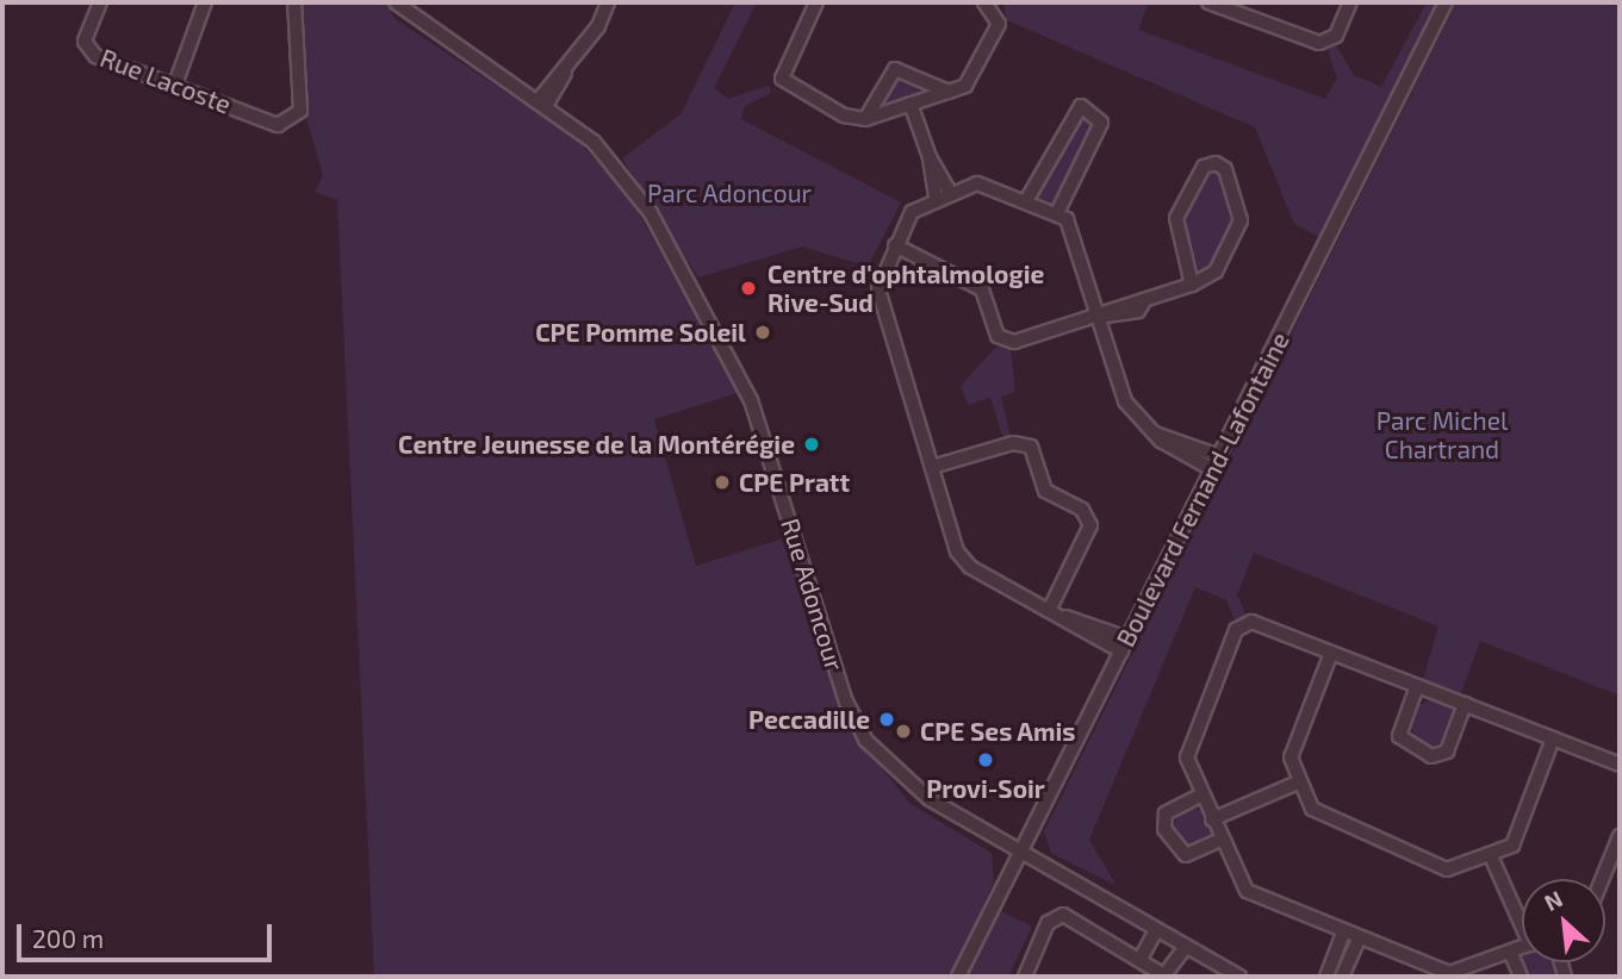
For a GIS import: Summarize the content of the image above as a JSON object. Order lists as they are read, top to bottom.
{
  "streets": {
    "street": ["Rue Lacoste", "Boulevard Fernand-Lafontaine", "Rue Adoncour"]
  },
  "crossings": [
    ["Boulevard Fernand-Lafontaine", "Rue Adoncour"]
  ],
  "parks": ["Parc Adoncour", "Parc Michel Chartrand"],
  "places": [
    "Centre d'ophtalmologie Rive-Sud",
    "CPE Pomme Soleil",
    "Centre Jeunesse de la Montérégie",
    "CPE Pratt",
    "Peccadille",
    "CPE Ses Amis",
    "Provi-Soir"
  ],
  "scale_bar": "200 m",
  "north": "top left"
}
